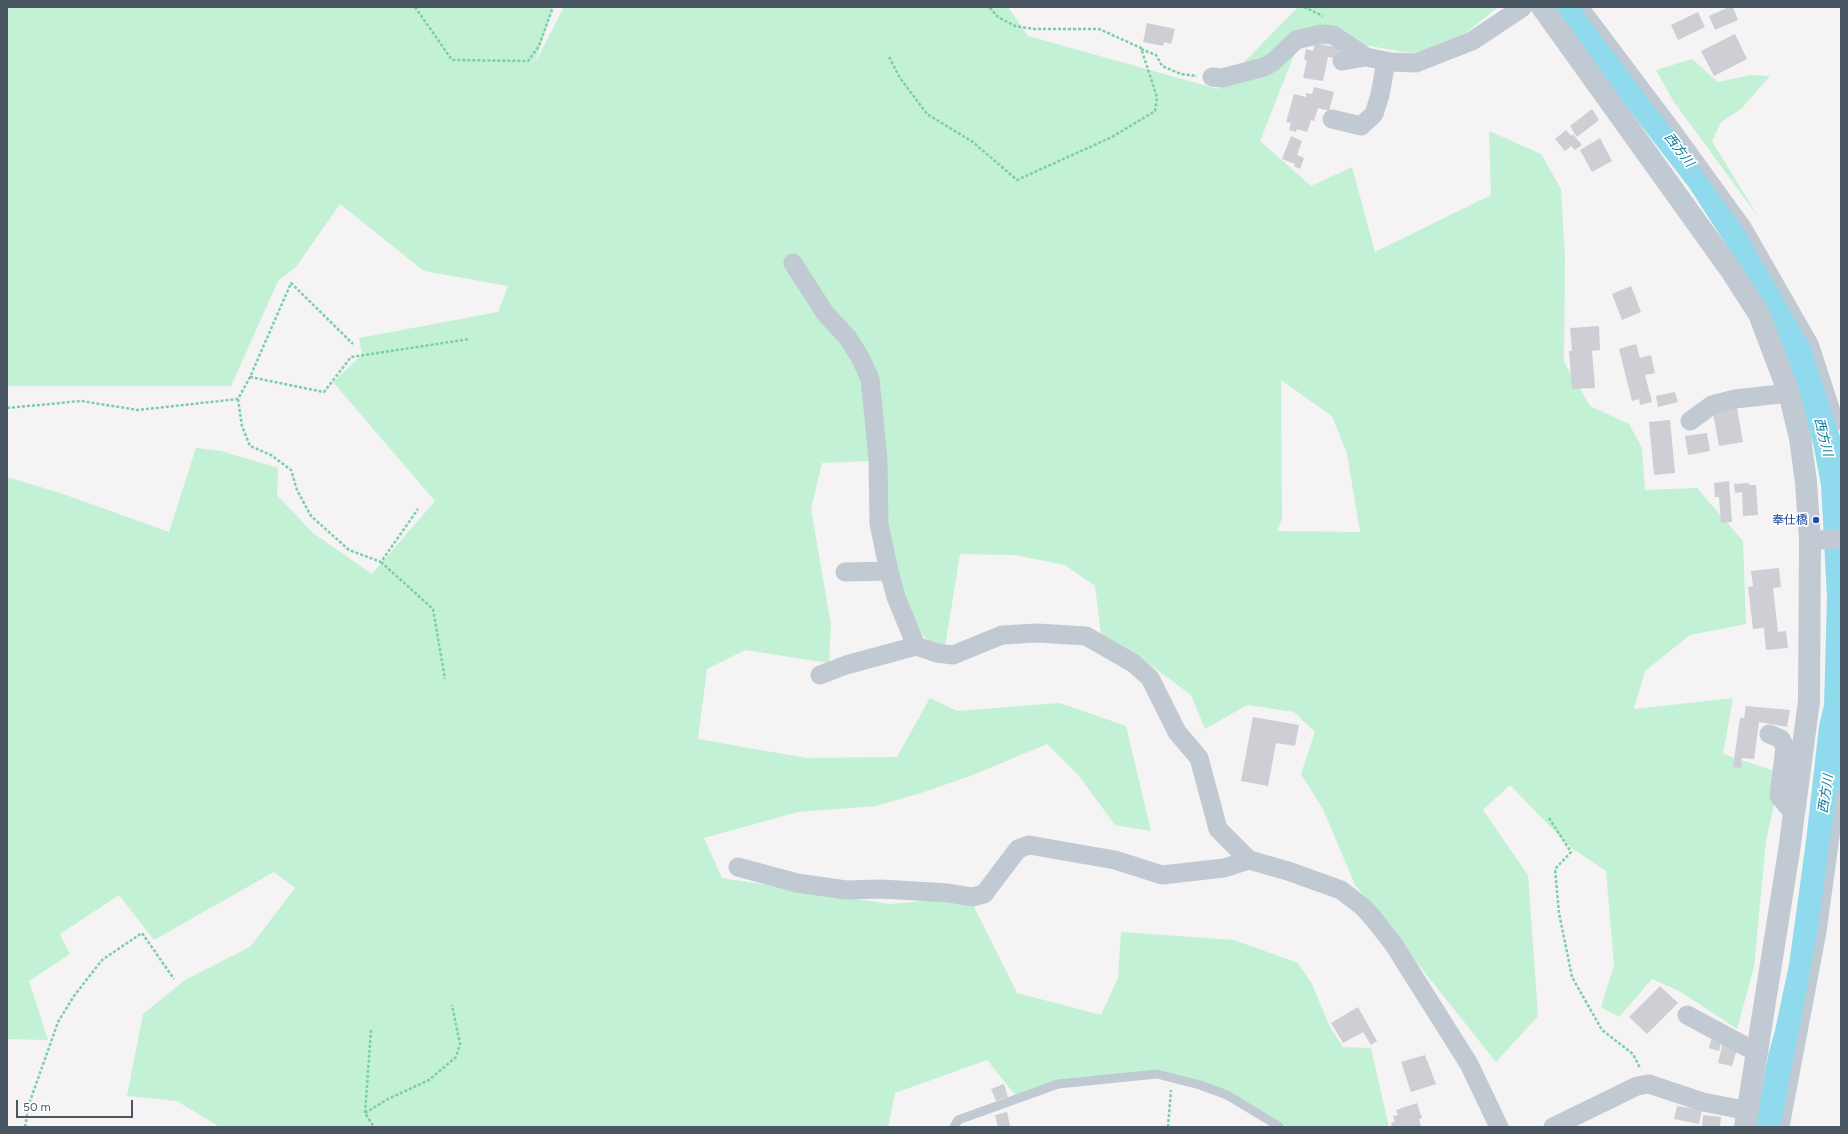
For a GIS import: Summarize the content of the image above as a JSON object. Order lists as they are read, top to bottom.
{
  "water": ["西方川"],
  "places": ["奉仕橋"],
  "scale_bar": "50 m"
}
